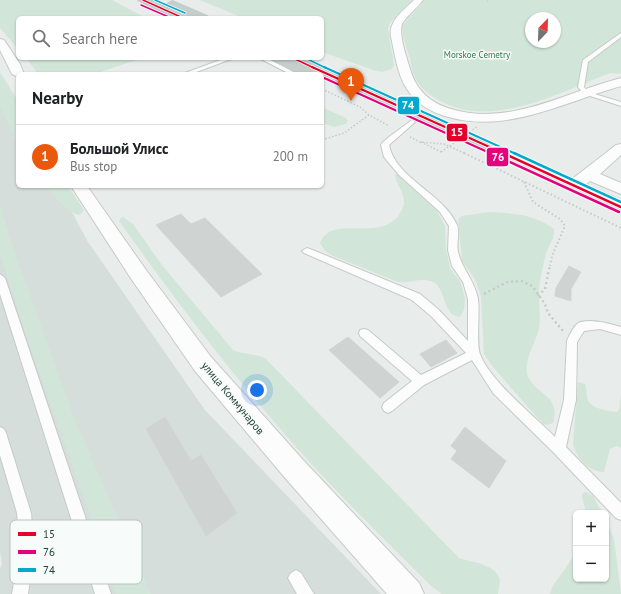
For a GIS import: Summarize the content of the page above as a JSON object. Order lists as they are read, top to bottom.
{
  "streets": {
    "street": ["улица Коммунаров"]
  },
  "parks": ["Morskoe Cemetry"],
  "lines": ["transit line 15", "transit line 74", "transit line 76"],
  "legend": ["15", "76", "74"],
  "north": "top right",
  "page": {
    "search": "Search here",
    "pins": "1",
    "heading": "Nearby",
    "list": [
      {
        "mark": "1",
        "name": "Большой Улисс",
        "note": "Bus stop",
        "value": "200 m"
      }
    ],
    "map_buttons": ["+", "−"]
  }
}
